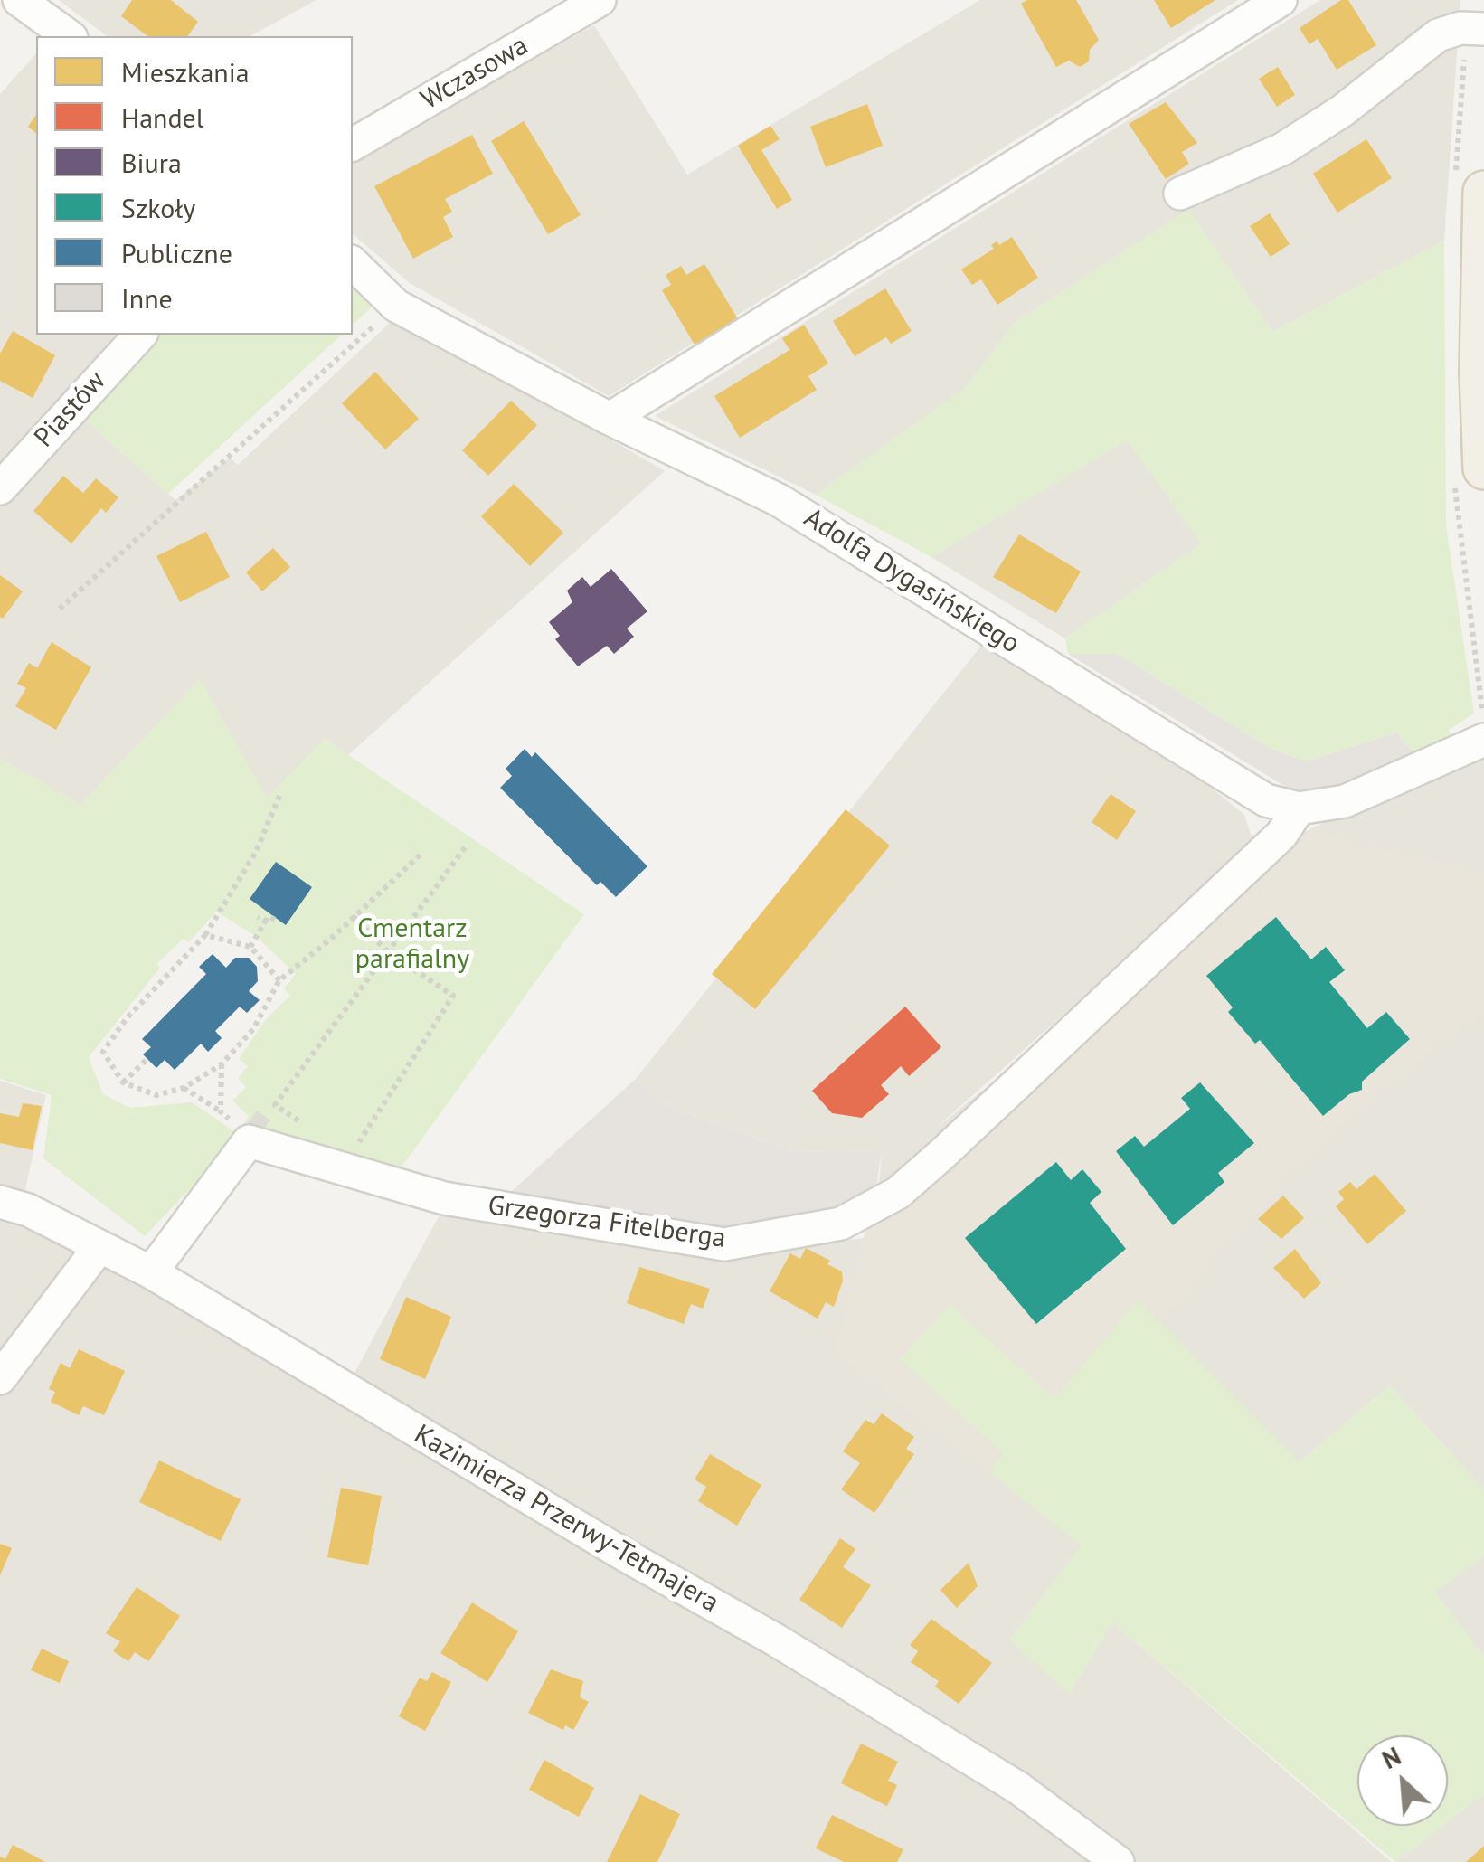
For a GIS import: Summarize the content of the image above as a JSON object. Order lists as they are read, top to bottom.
{
  "streets": {
    "street": [
      "Wczasowa",
      "Piastów",
      "Adolfa Dygasińskiego",
      "Grzegorza Fitelberga",
      "Kazimierza Przerwy-Tetmajera"
    ]
  },
  "crossings": [
    ["Adolfa Dygasińskiego", "Grzegorza Fitelberga"]
  ],
  "parks": ["Cmentarz parafialny"],
  "legend": [
    "Mieszkania",
    "Handel",
    "Biura",
    "Szkoły",
    "Publiczne",
    "Inne"
  ],
  "north": "top left"
}
